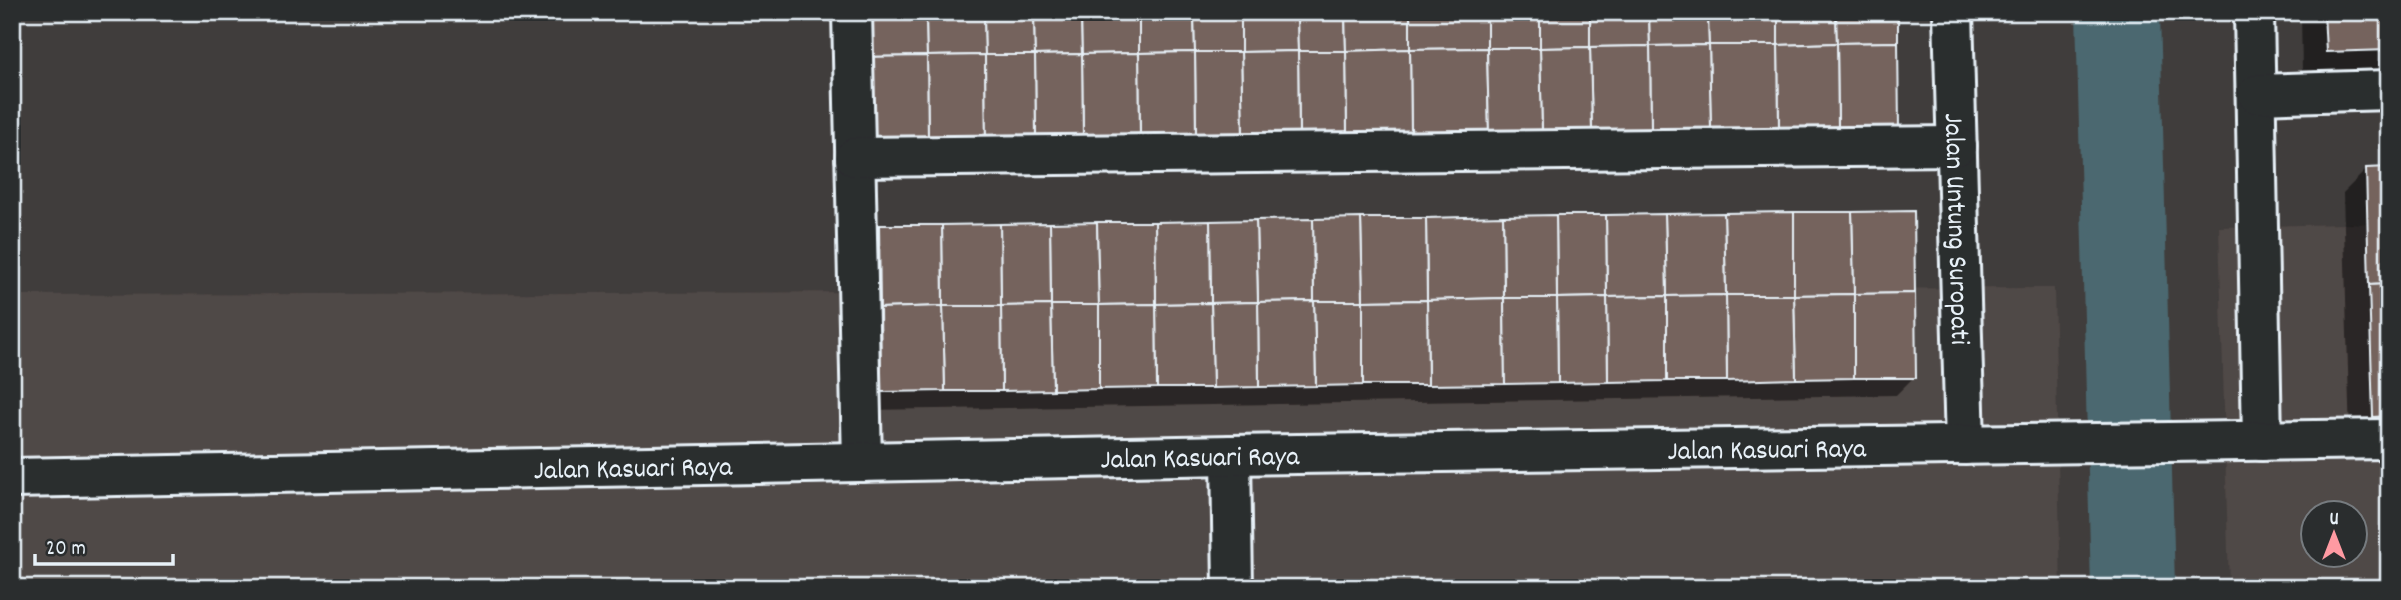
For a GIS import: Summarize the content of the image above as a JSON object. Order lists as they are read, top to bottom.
{
  "streets": {
    "street": ["Jalan Untung Suropati", "Jalan Kasuari Raya"]
  },
  "crossings": [
    ["Jalan Untung Suropati", "Jalan Kasuari Raya"]
  ],
  "scale_bar": "20 m",
  "north": "top"
}
